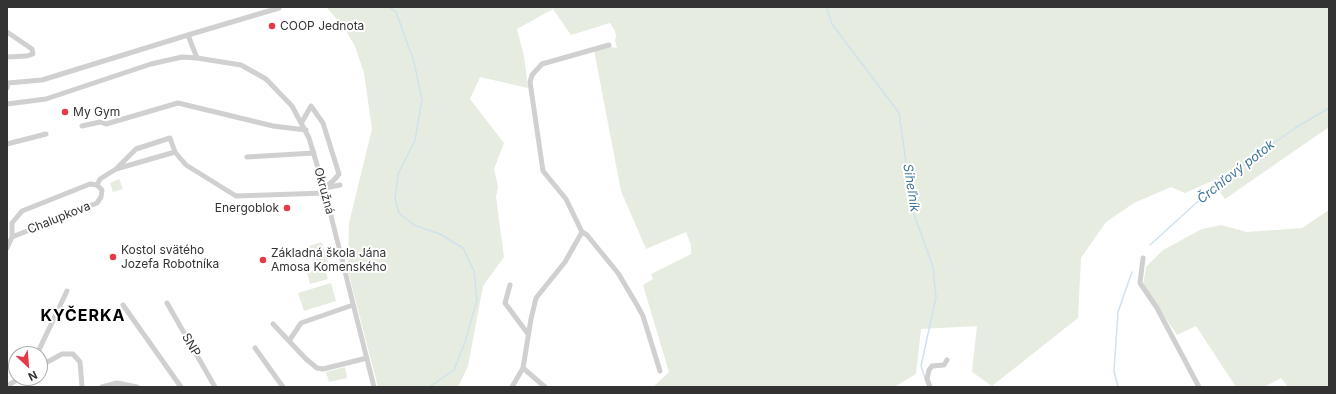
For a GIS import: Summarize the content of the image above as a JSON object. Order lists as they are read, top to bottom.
{
  "streets": {
    "street": ["Okružná", "Chalupkova", "SNP"]
  },
  "districts": ["KYČERKA"],
  "water": ["Črchľový potok", "Siheľník"],
  "places": [
    "COOP Jednota",
    "My Gym",
    "Energoblok",
    "Kostol svätého Jozefa Robotníka",
    "Základná škola Jána Amosa Komenského"
  ],
  "north": "bottom right"
}
